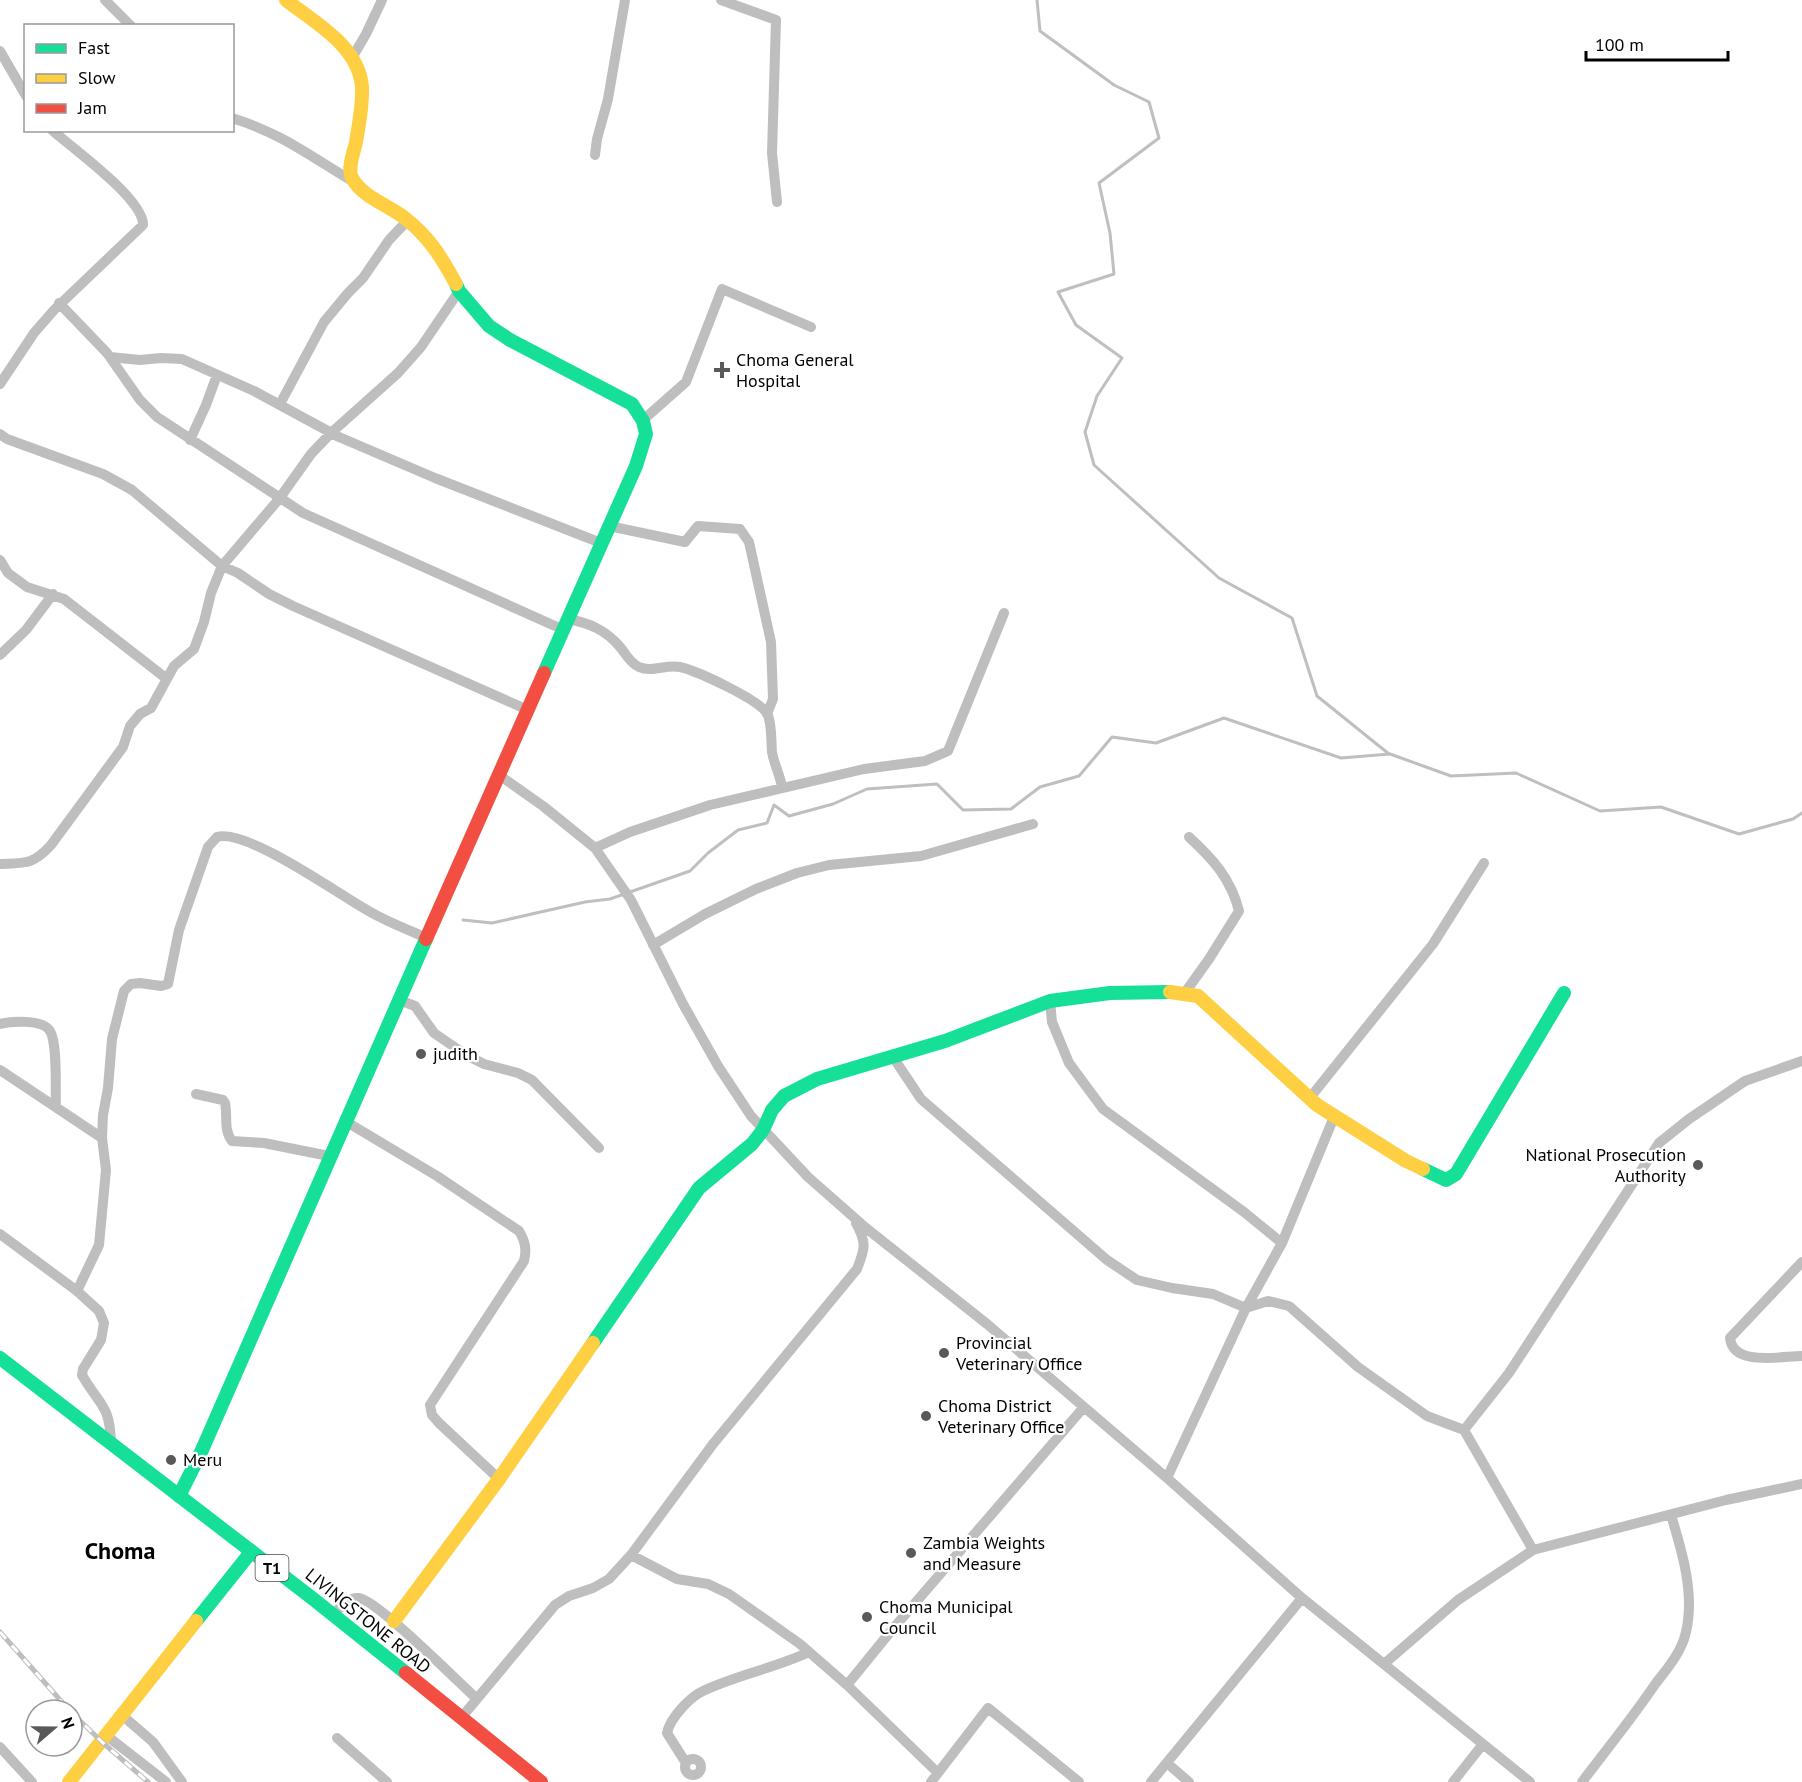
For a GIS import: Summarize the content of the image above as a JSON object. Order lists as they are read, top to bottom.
{
  "streets": {
    "main road": ["T1", "LIVINGSTONE ROAD"]
  },
  "districts": ["Choma"],
  "places": {
    "health": ["Choma General Hospital"],
    "other": [
      "judith",
      "National Prosecution Authority",
      "Provincial Veterinary Office",
      "Choma District Veterinary Office",
      "Meru",
      "Zambia Weights and Measure",
      "Choma Municipal Council"
    ]
  },
  "legend": ["Fast", "Slow", "Jam"],
  "scale_bar": "100 m",
  "north": "right"
}
